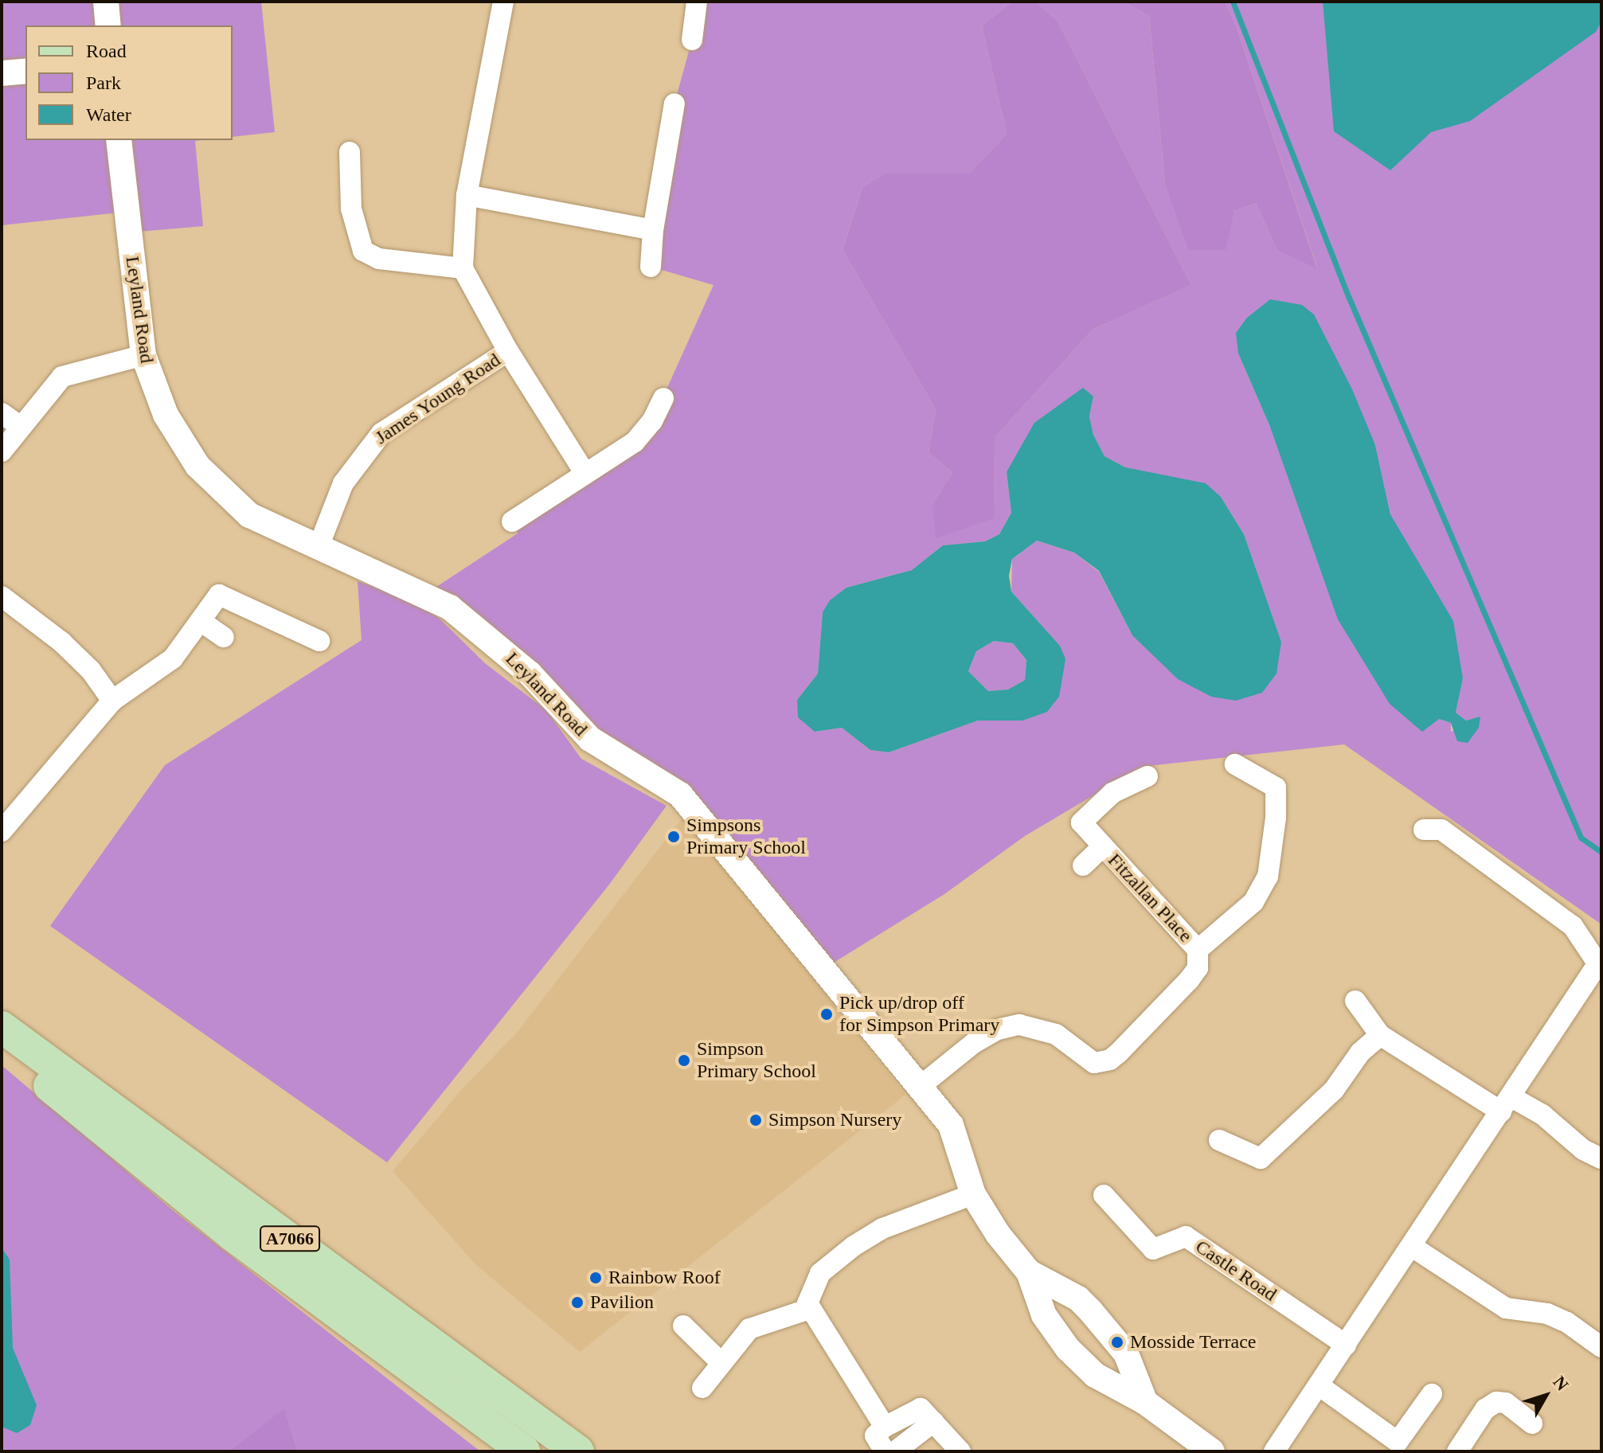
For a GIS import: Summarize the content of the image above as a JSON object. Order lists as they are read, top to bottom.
{
  "streets": {
    "main road": ["A7066"],
    "street": [
      "Leyland Road",
      "James Young Road",
      "Fitzallan Place",
      "Castle Road"
    ]
  },
  "crossings": [
    ["Leyland Road", "James Young Road"],
    ["Leyland Road", "Fitzallan Place"]
  ],
  "places": [
    "Simpsons Primary School",
    "Pick up/drop off for Simpson Primary",
    "Simpson Primary School",
    "Simpson Nursery",
    "Rainbow Roof",
    "Pavilion",
    "Mosside Terrace"
  ],
  "legend": ["Road", "Park", "Water"],
  "north": "top right"
}
